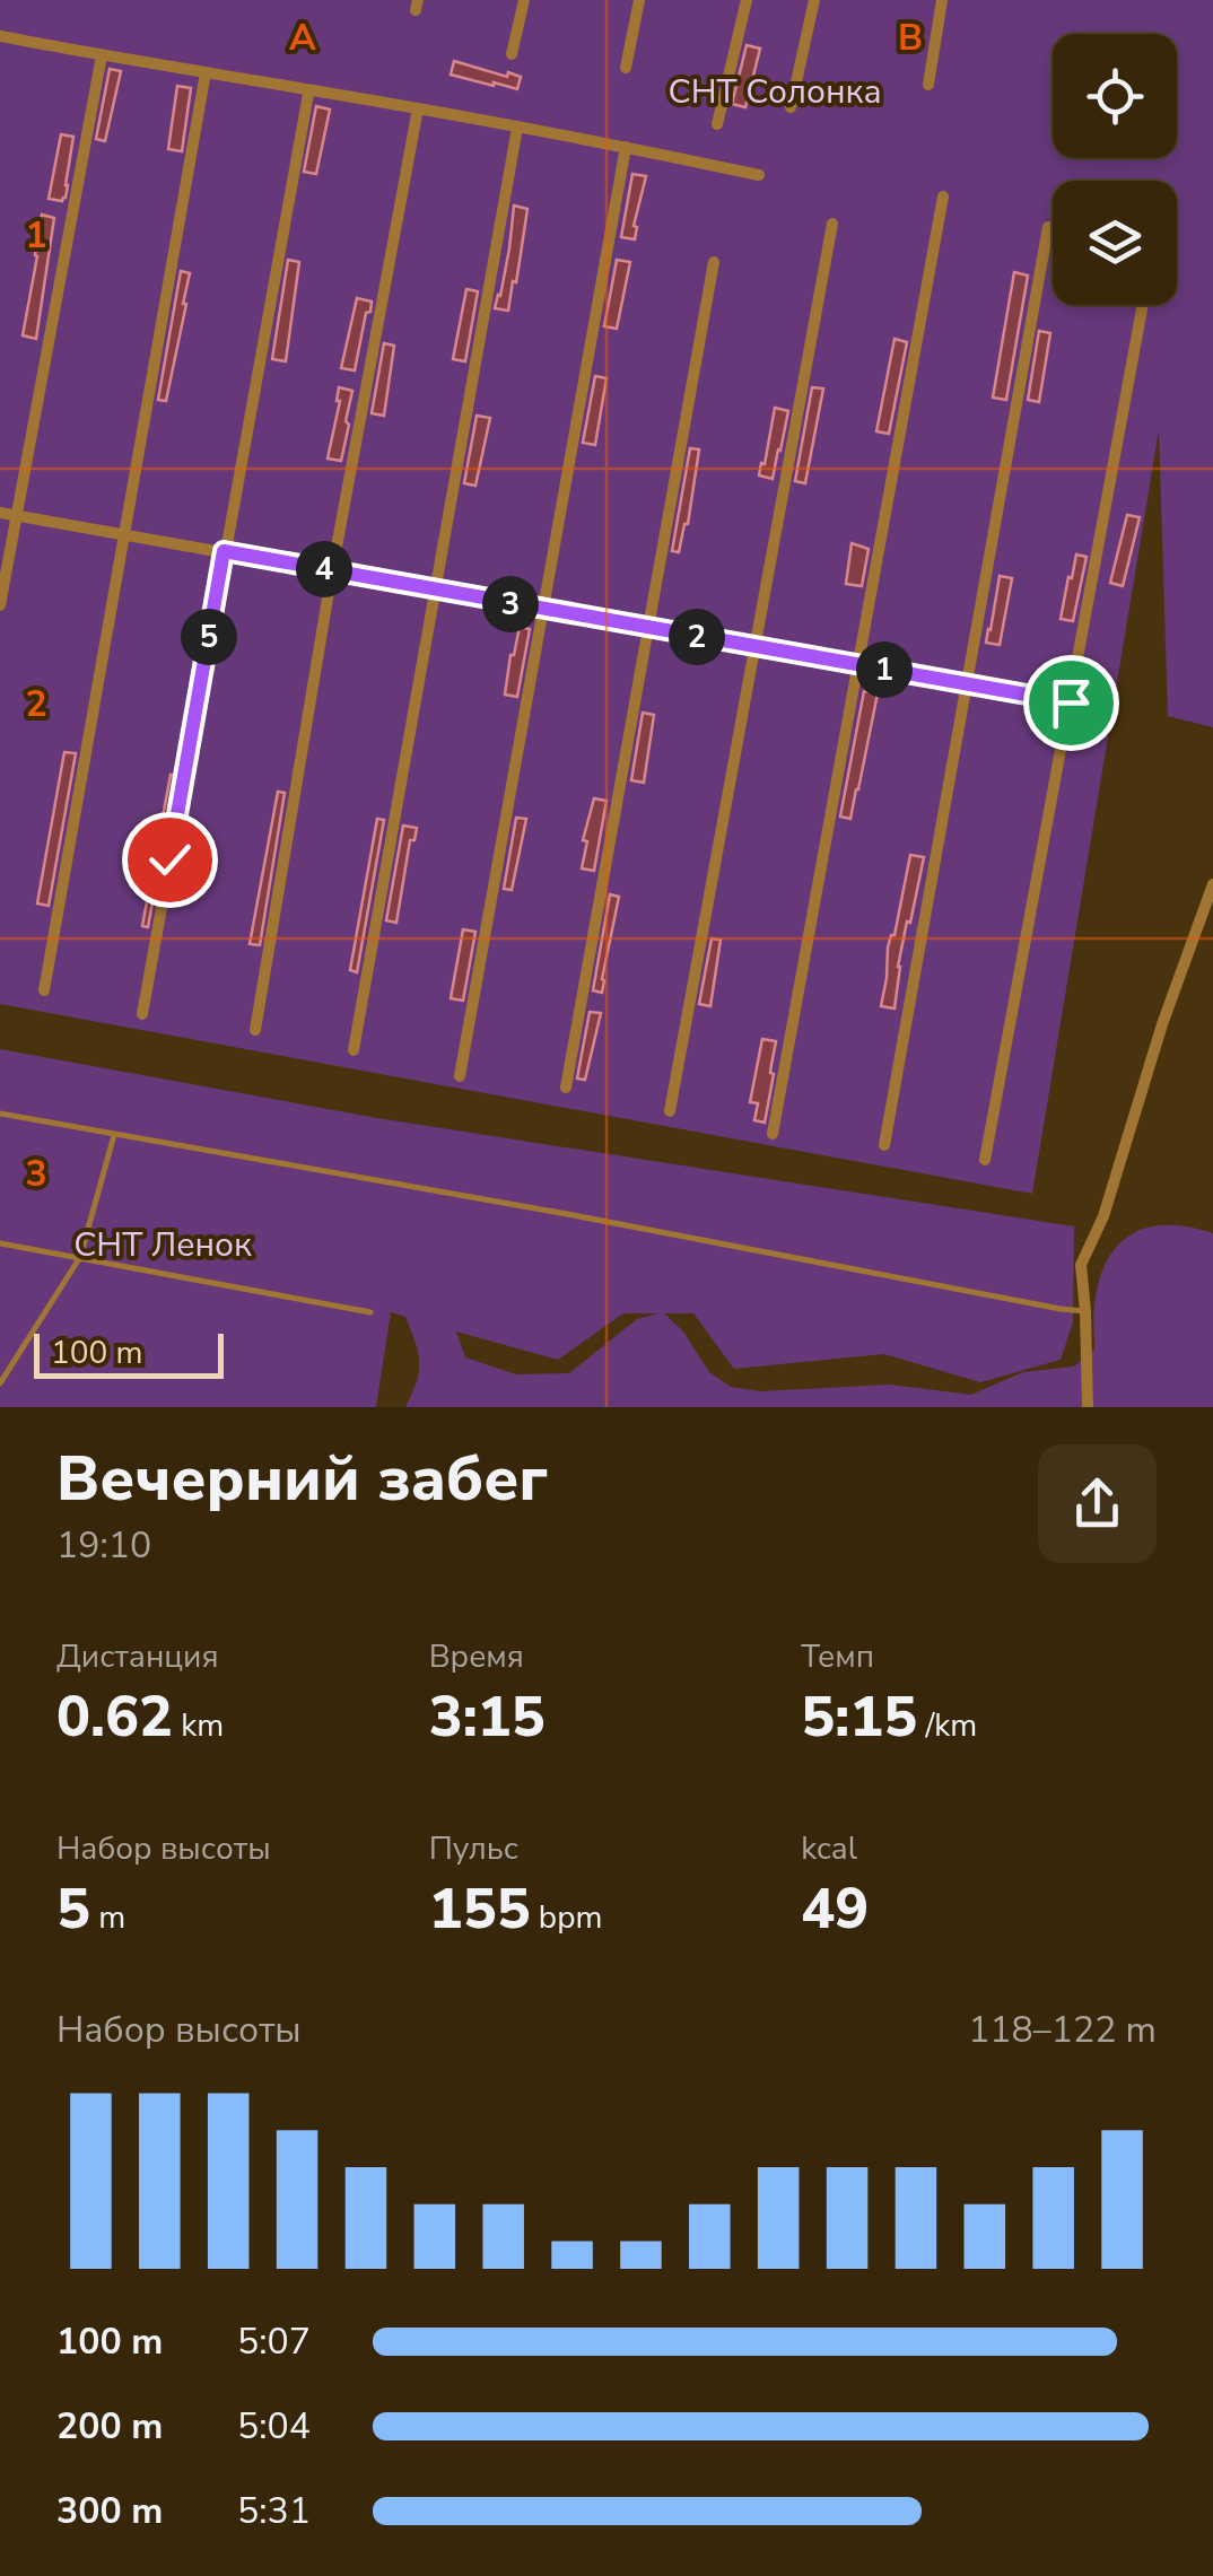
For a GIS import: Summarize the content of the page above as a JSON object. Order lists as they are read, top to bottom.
{
  "parks": ["СНТ Солонка", "СНТ Ленок"],
  "scale_bar": "100 m",
  "page": {
    "pins": [
      "4",
      "3",
      "2",
      "5",
      "1"
    ],
    "scale": "100 m",
    "heading": ["Вечерний забег", "19:10"],
    "stats": [
      ["Дистанция", "0.62 km"],
      ["Время", "3:15"],
      ["Темп", "5:15 /km"],
      ["Набор высоты", "5 m"],
      ["Пульс", "155 bpm"],
      ["kcal", "49"]
    ],
    "chart": ["Набор высоты", "118–122 m"],
    "list": [
      {
        "name": "100 m",
        "note": "5:07"
      },
      {
        "name": "200 m",
        "note": "5:04"
      },
      {
        "name": "300 m",
        "note": "5:31"
      }
    ]
  },
  "grid": {
    "columns": ["A", "B"],
    "rows": ["1", "2", "3"]
  }
}
